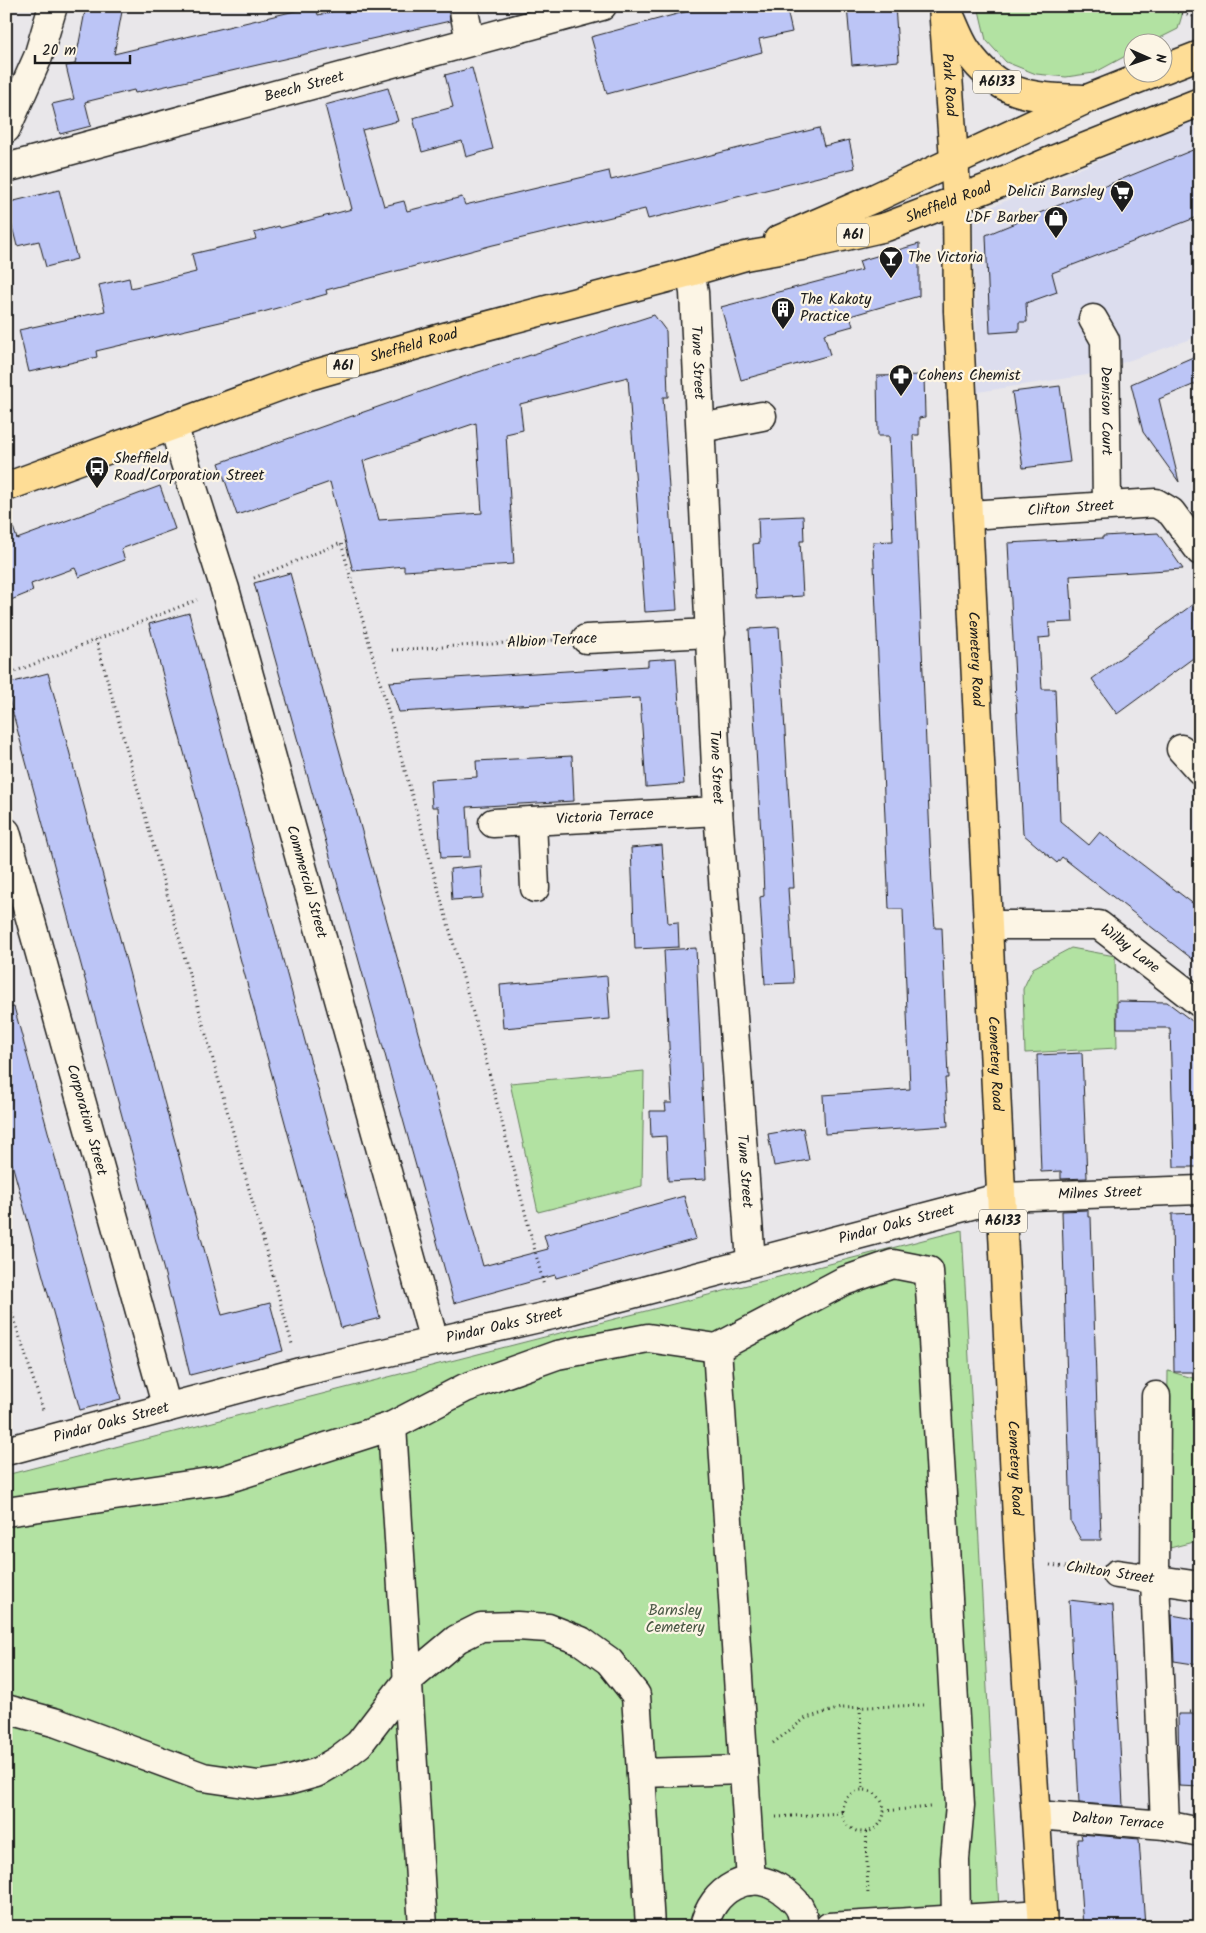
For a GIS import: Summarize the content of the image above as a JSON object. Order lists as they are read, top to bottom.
{
  "streets": {
    "highway": [
      "A6133",
      "Park Road",
      "Sheffield Road",
      "A61",
      "Cemetery Road"
    ],
    "street": [
      "Beech Street",
      "Tune Street",
      "Denison Court",
      "Clifton Street",
      "Albion Terrace",
      "Victoria Terrace",
      "Commercial Street",
      "Wilby Lane",
      "Corporation Street",
      "Milnes Street",
      "Pindar Oaks Street",
      "Chilton Street",
      "Dalton Terrace"
    ]
  },
  "crossings": [
    ["A6133", "Park Road"],
    ["A6133", "Sheffield Road"],
    ["A6133", "Cemetery Road"],
    ["Park Road", "Sheffield Road"],
    ["Sheffield Road", "Tune Street"],
    ["Sheffield Road", "Cemetery Road"],
    ["Sheffield Road", "Commercial Street"],
    ["Tune Street", "Albion Terrace"],
    ["Tune Street", "Victoria Terrace"],
    ["Tune Street", "Pindar Oaks Street"],
    ["Denison Court", "Clifton Street"],
    ["Clifton Street", "Cemetery Road"],
    ["Cemetery Road", "Wilby Lane"],
    ["Cemetery Road", "Milnes Street"],
    ["Cemetery Road", "Pindar Oaks Street"],
    ["Cemetery Road", "Chilton Street"],
    ["Cemetery Road", "Dalton Terrace"],
    ["Commercial Street", "Pindar Oaks Street"],
    ["Corporation Street", "Pindar Oaks Street"],
    ["Milnes Street", "Pindar Oaks Street"]
  ],
  "parks": ["Barnsley Cemetery"],
  "places": {
    "supermarket": ["Delicii Barnsley"],
    "shop": ["LDF Barber"],
    "bar": ["The Victoria"],
    "building": ["The Kakoty Practice"],
    "pharmacy": ["Cohens Chemist"],
    "bus stop": ["Sheffield Road/Corporation Street"]
  },
  "scale_bar": "20 m",
  "north": "right"
}
